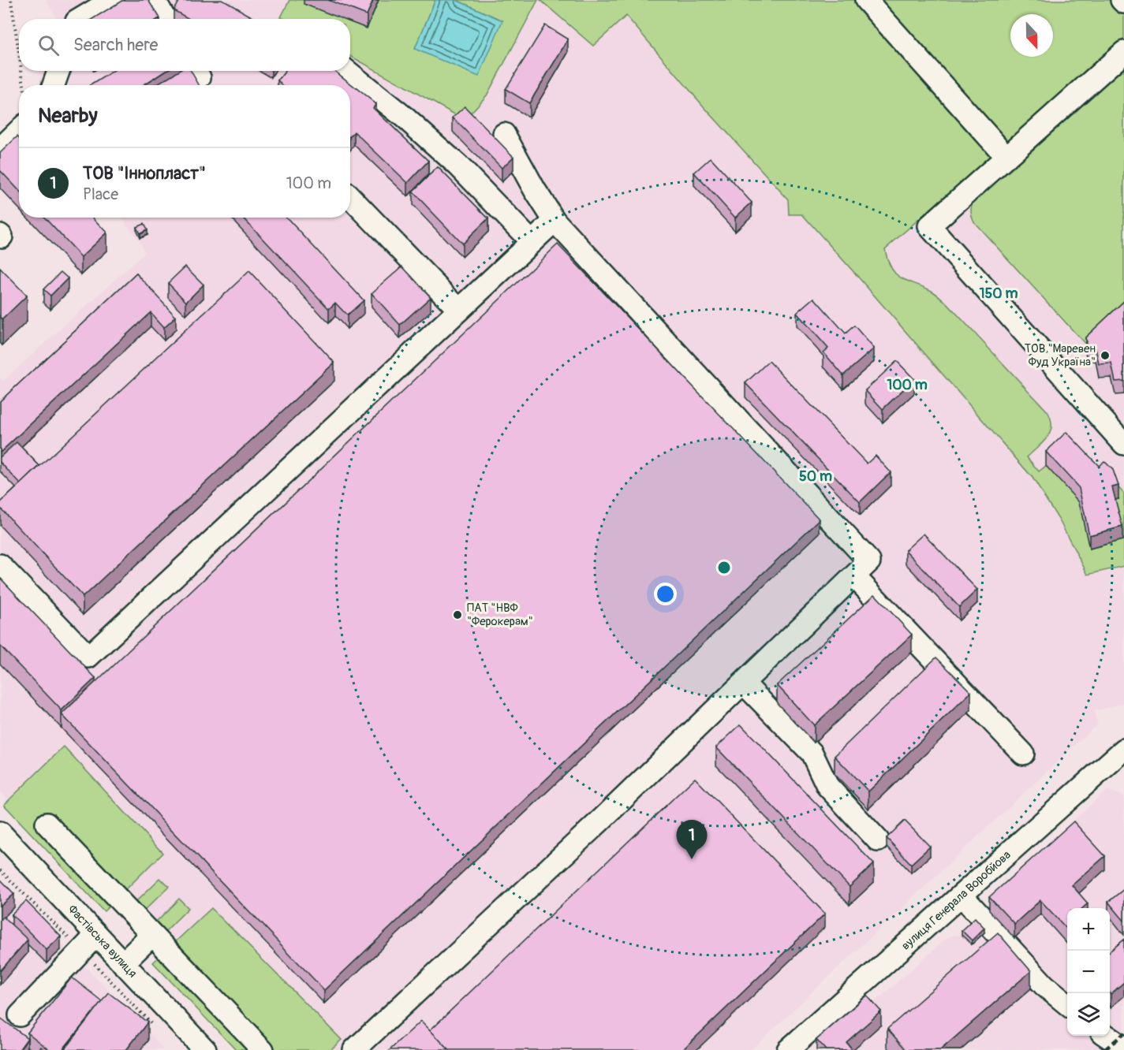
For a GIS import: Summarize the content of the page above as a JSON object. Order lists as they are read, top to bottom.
{
  "streets": {
    "street": ["вулиця Генерала Воробйова", "Фастівська вулиця"]
  },
  "places": ["ТОВ \"Маревен Фуд Україна\"", "ПАТ \"НВФ \"Ферокерам\""],
  "north": "bottom",
  "page": {
    "search": "Search here",
    "heading": "Nearby",
    "list": [
      {
        "mark": "1",
        "name": "ТОВ \"Іннопласт\"",
        "note": "Place",
        "value": "100 m"
      }
    ],
    "pins": "1",
    "map_buttons": ["+", "−"]
  },
  "rings": ["150 m", "100 m", "50 m"]
}
